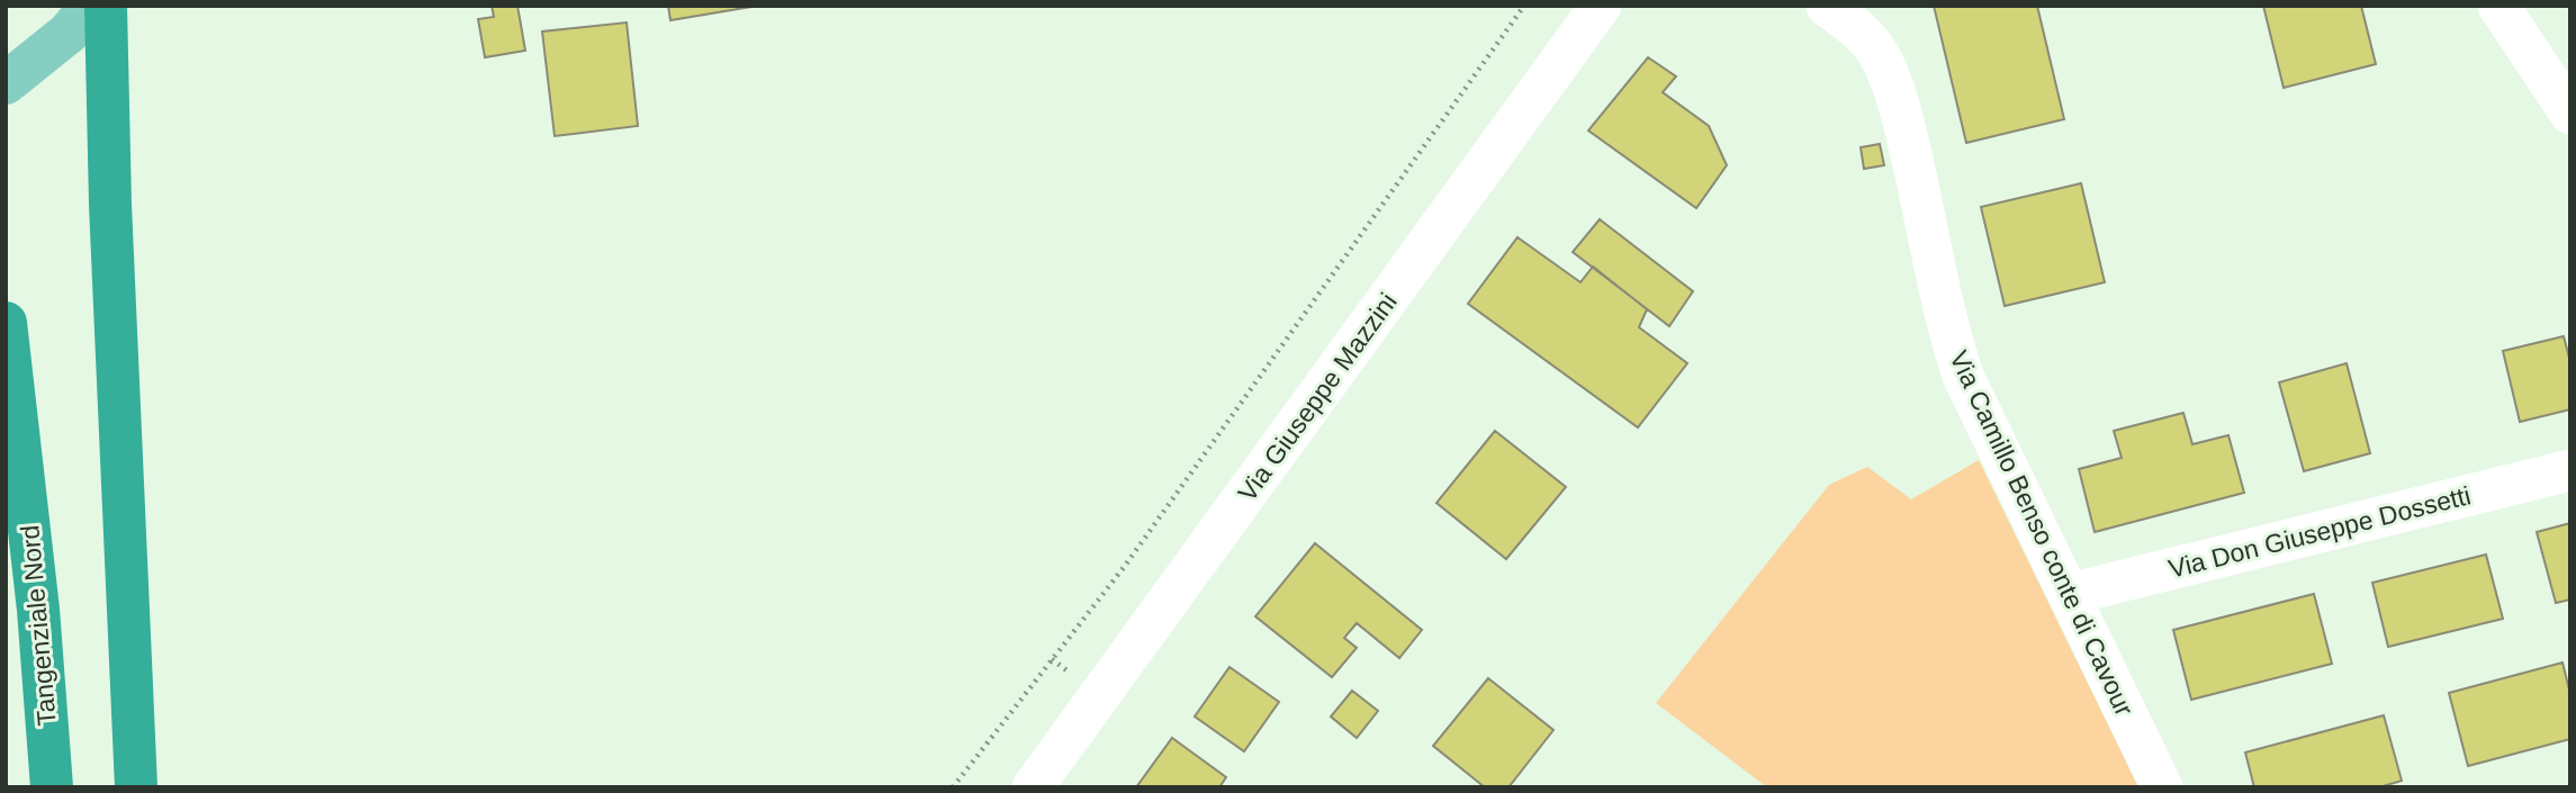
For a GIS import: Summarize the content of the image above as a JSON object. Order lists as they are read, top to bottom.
{
  "streets": {
    "highway": ["Tangenziale Nord"],
    "street": ["Via Giuseppe Mazzini", "Via Don Giuseppe Dossetti", "Via Camillo Benso conte di Cavour"]
  },
  "crossings": [
    ["Via Don Giuseppe Dossetti", "Via Camillo Benso conte di Cavour"]
  ]
}
